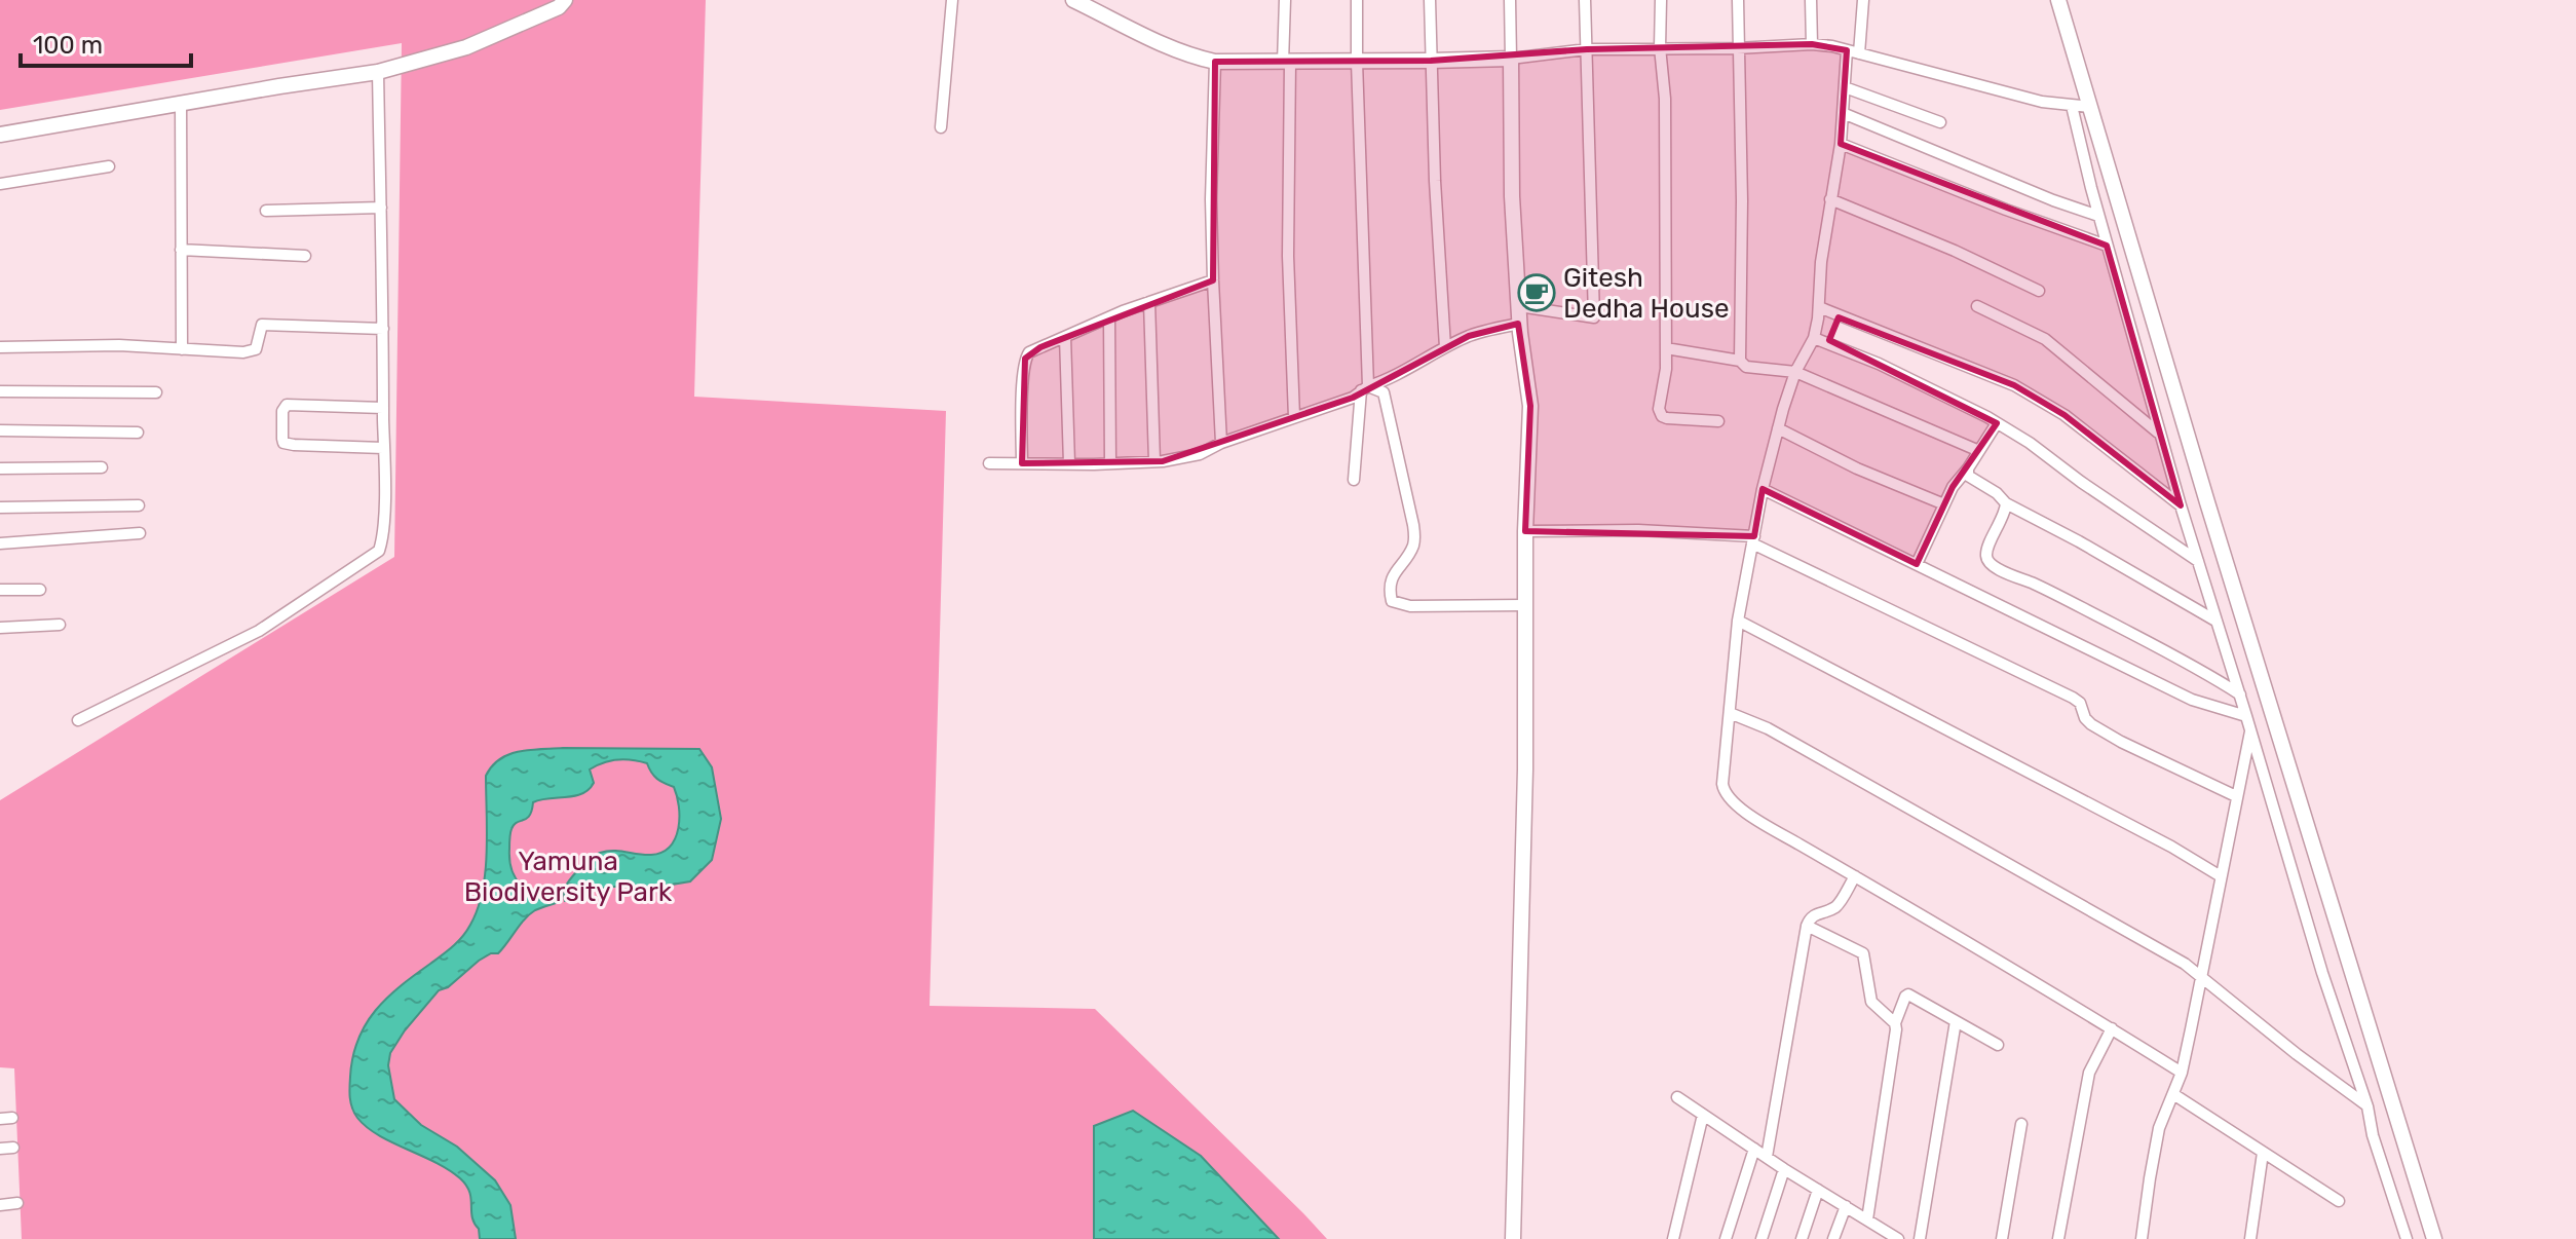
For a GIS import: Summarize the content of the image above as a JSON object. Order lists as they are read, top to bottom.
{
  "parks": ["Yamuna Biodiversity Park"],
  "places": {
    "cafe": ["Gitesh Dedha House"]
  },
  "scale_bar": "100 m"
}
